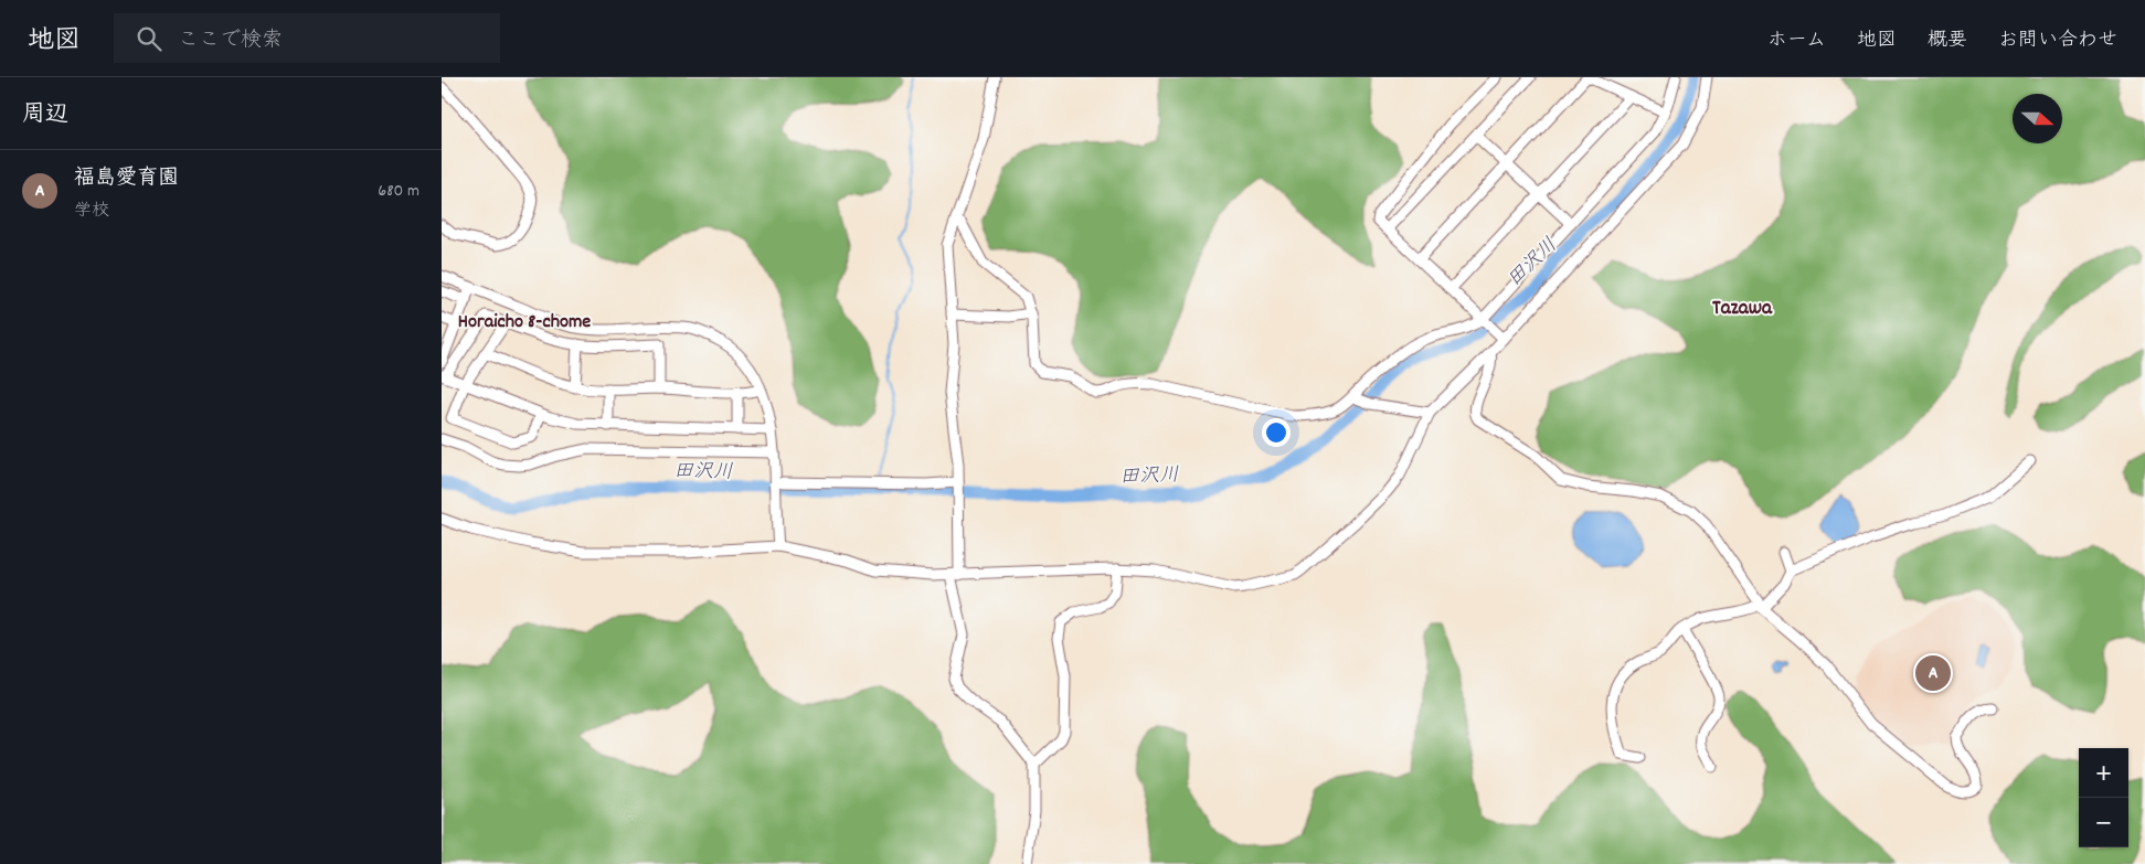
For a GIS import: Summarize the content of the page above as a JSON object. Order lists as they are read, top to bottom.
{
  "districts": ["Tazawa", "Horaicho 8-chome"],
  "water": ["田沢川"],
  "north": "right",
  "page": {
    "header": "地図",
    "search": "ここで検索",
    "nav": [
      "ホーム",
      "地図",
      "概要",
      "お問い合わせ"
    ],
    "heading": "周辺",
    "list": [
      {
        "mark": "A",
        "name": "福島愛育園",
        "note": "学校",
        "value": "680 m"
      }
    ],
    "pins": "A",
    "map_buttons": ["+", "−"]
  }
}
